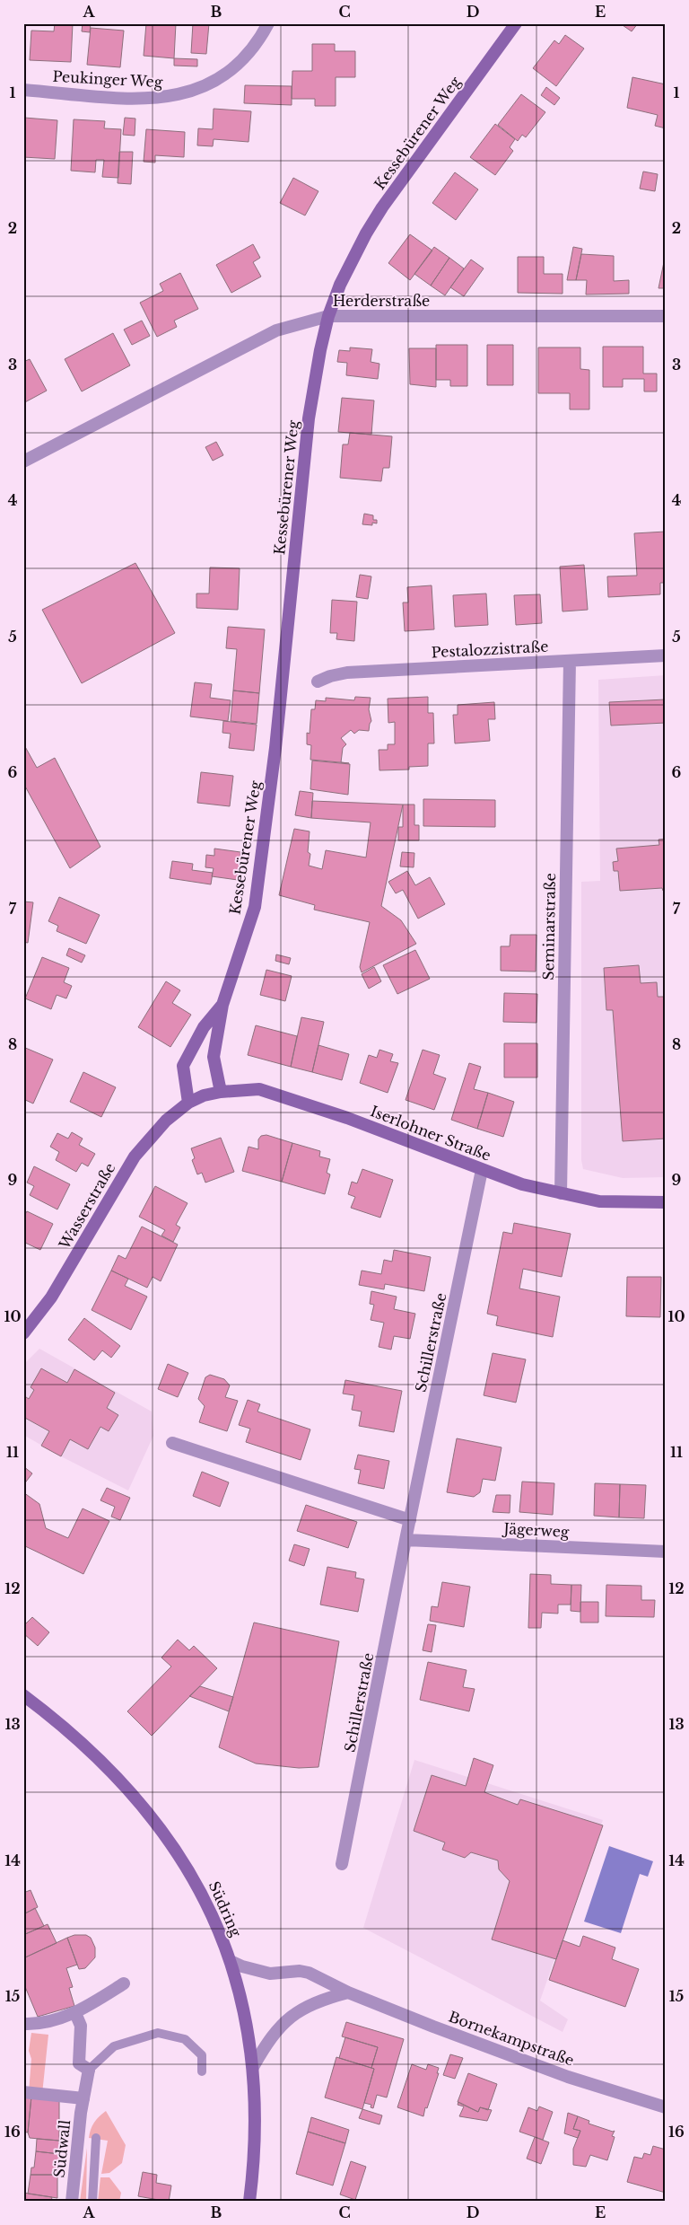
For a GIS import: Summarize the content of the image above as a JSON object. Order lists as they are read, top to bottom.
{
  "streets": {
    "main road": [
      "Kessebürener Weg",
      "Iserlohner Straße",
      "Wasserstraße",
      "Südring"
    ],
    "street": [
      "Peukinger Weg",
      "Herderstraße",
      "Pestalozzistraße",
      "Seminarstraße",
      "Schillerstraße",
      "Jägerweg",
      "Bornekampstraße",
      "Südwall"
    ]
  },
  "crossings": [
    ["Kessebürener Weg", "Herderstraße"],
    ["Kessebürener Weg", "Iserlohner Straße"],
    ["Kessebürener Weg", "Wasserstraße"],
    ["Pestalozzistraße", "Seminarstraße"],
    ["Seminarstraße", "Iserlohner Straße"],
    ["Iserlohner Straße", "Wasserstraße"],
    ["Iserlohner Straße", "Schillerstraße"],
    ["Schillerstraße", "Jägerweg"],
    ["Südring", "Bornekampstraße"]
  ],
  "grid": {
    "columns": [
      "A",
      "B",
      "C",
      "D",
      "E"
    ],
    "rows": [
      "1",
      "2",
      "3",
      "4",
      "5",
      "6",
      "7",
      "8",
      "9",
      "10",
      "11",
      "12",
      "13",
      "14",
      "15",
      "16"
    ]
  }
}
